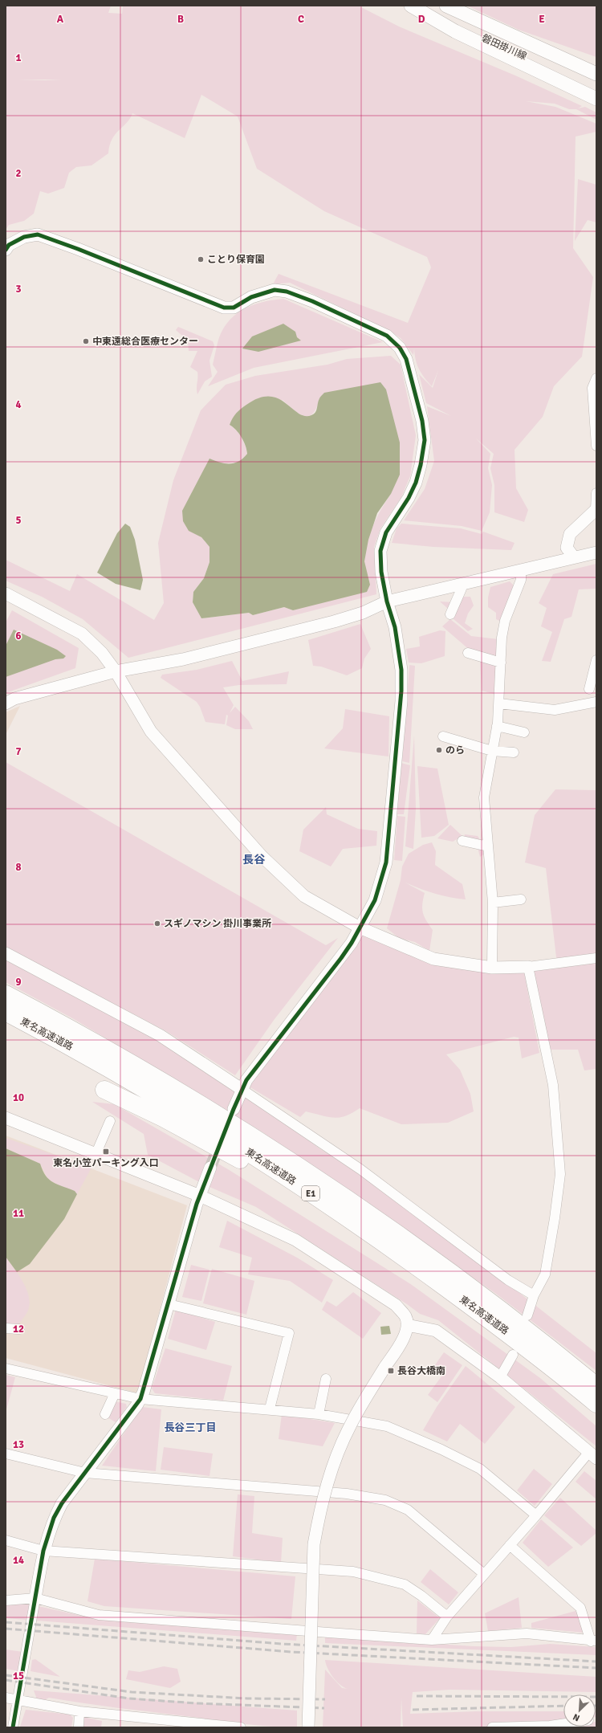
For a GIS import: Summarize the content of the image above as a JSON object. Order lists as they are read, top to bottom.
{
  "streets": {
    "highway": ["東名高速道路", "E1"],
    "main road": ["磐田掛川線"]
  },
  "districts": ["長谷", "長谷三丁目"],
  "places": {
    "other": [
      "ことり保育園",
      "中東遠総合医療センター",
      "のら",
      "スギノマシン 掛川事業所"
    ],
    "transit": ["東名小笠パーキング入口", "長谷大橋南"]
  },
  "north": "bottom left",
  "grid": {
    "columns": [
      "A",
      "B",
      "C",
      "D",
      "E"
    ],
    "rows": [
      "1",
      "2",
      "3",
      "4",
      "5",
      "6",
      "7",
      "8",
      "9",
      "10",
      "11",
      "12",
      "13",
      "14",
      "15"
    ]
  }
}
